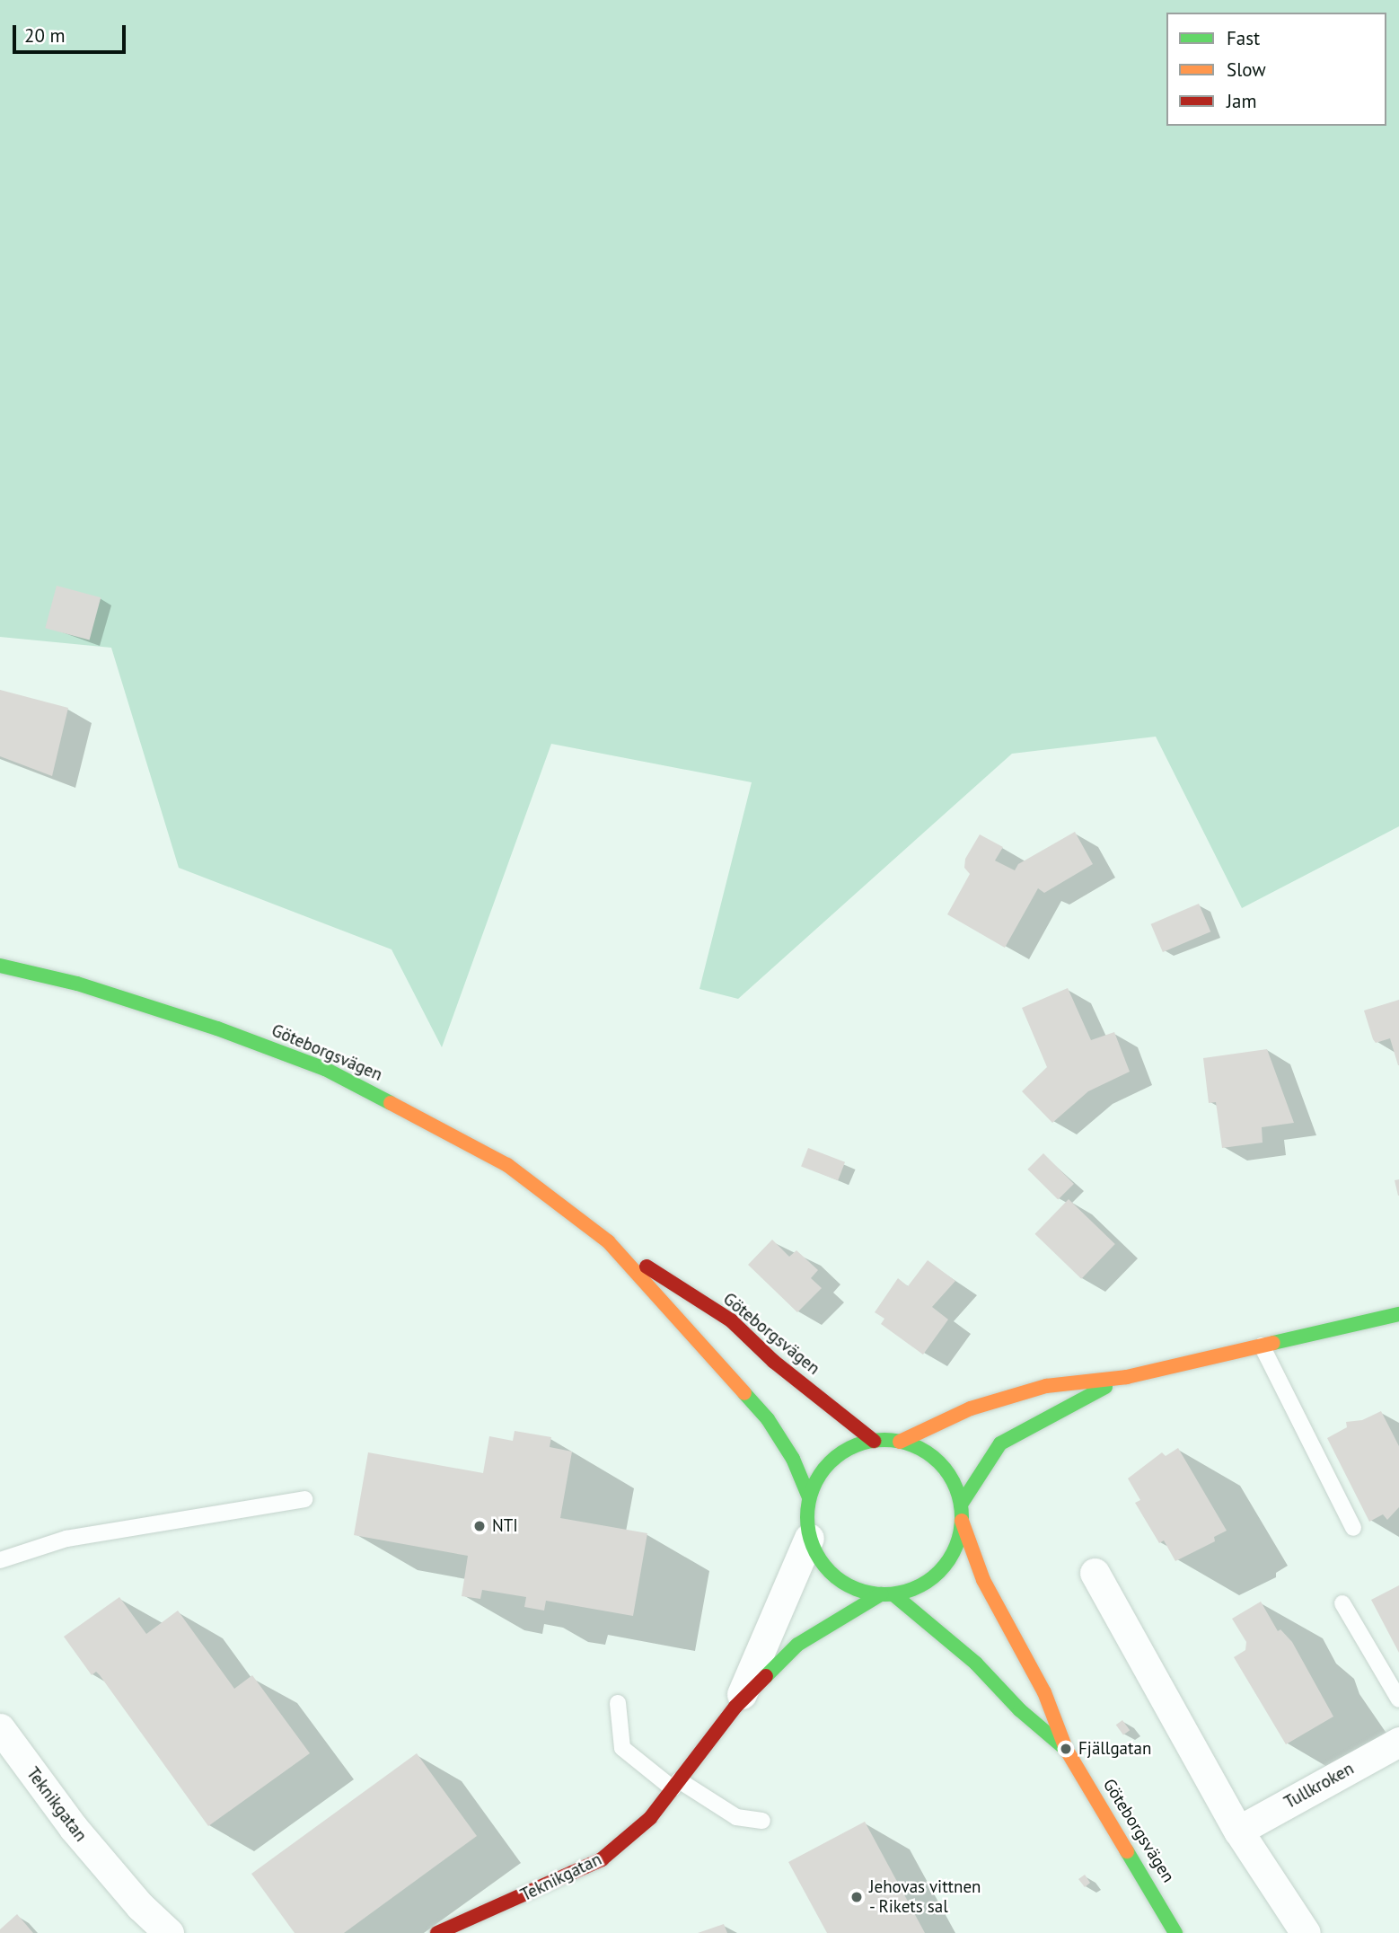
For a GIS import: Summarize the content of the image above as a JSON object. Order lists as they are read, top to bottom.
{
  "streets": {
    "street": ["Göteborgsvägen", "Tullkroken", "Teknikgatan"]
  },
  "crossings": [
    ["Göteborgsvägen", "Teknikgatan"]
  ],
  "places": ["NTI", "Fjällgatan", "Jehovas vittnen - Rikets sal"],
  "legend": ["Fast", "Slow", "Jam"],
  "scale_bar": "20 m"
}
